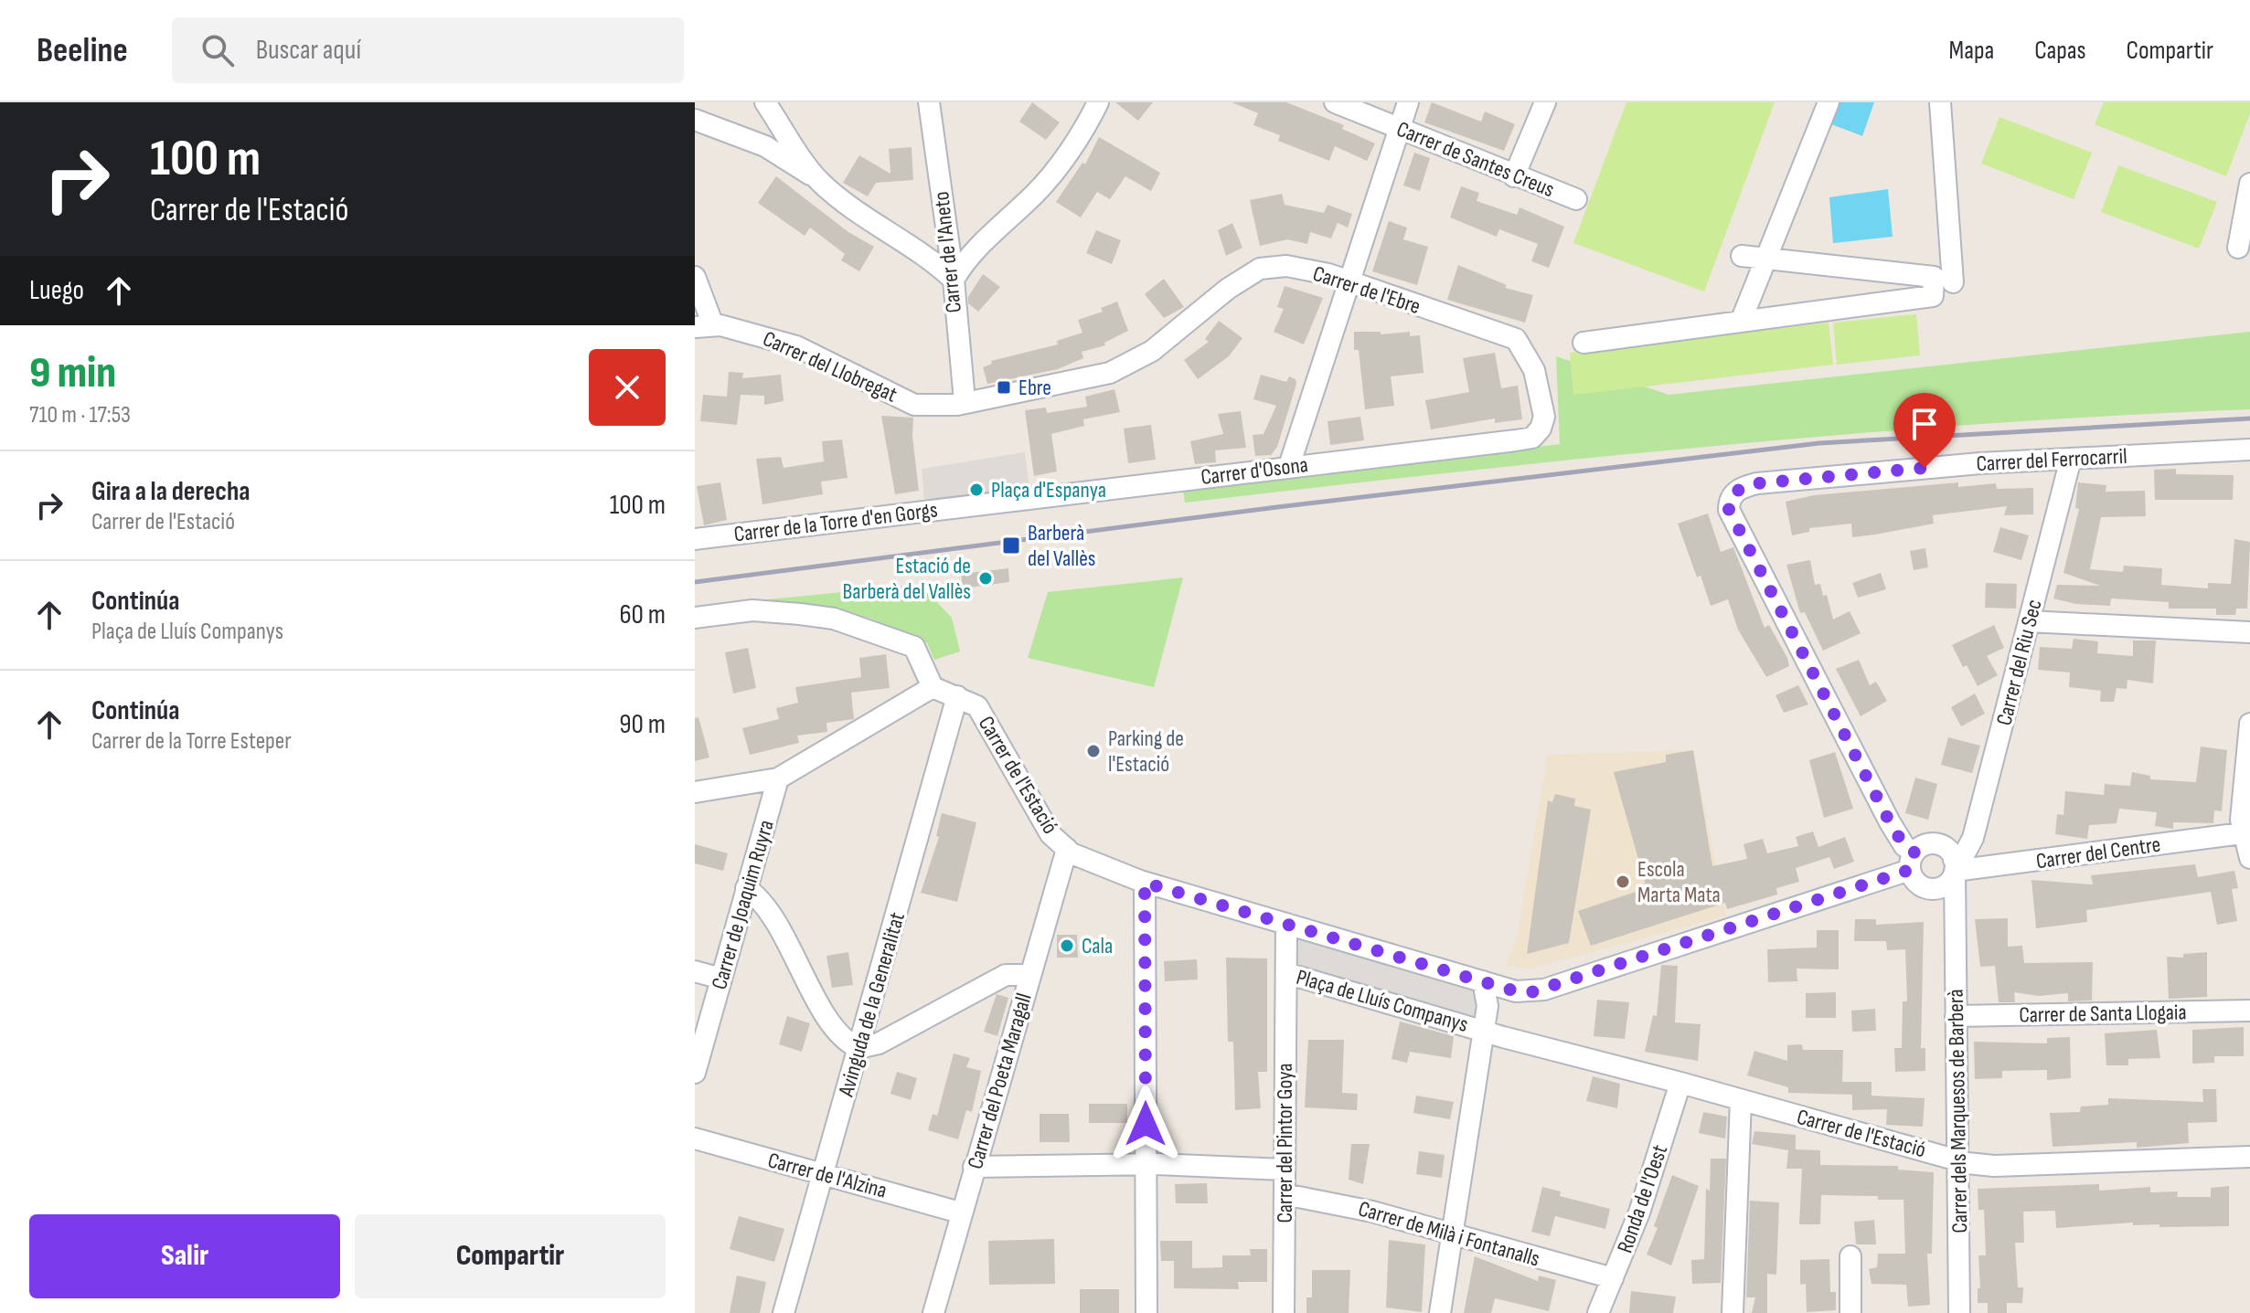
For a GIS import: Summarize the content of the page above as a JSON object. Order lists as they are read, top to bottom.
{
  "streets": {
    "street": [
      "Carrer de Santes Creus",
      "Carrer de l'Aneto",
      "Carrer de l'Ebre",
      "Carrer del Llobregat",
      "Carrer del Ferrocarril",
      "Carrer d'Osona",
      "Carrer de la Torre d'en Gorgs",
      "Carrer del Riu Sec",
      "Carrer de l'Estació",
      "Carrer del Centre",
      "Carrer de Joaquim Ruyra",
      "Plaça de Lluís Companys",
      "Avinguda de la Generalitat",
      "Carrer de Santa Llogaia",
      "Carrer del Poeta Maragall",
      "Carrer dels Marquesos de Barberà",
      "Carrer del Pintor Goya",
      "Carrer de l'Alzina",
      "Ronda de l'Oest",
      "Carrer de Milà i Fontanalls"
    ]
  },
  "crossings": [
    ["Carrer de l'Aneto", "Carrer de l'Ebre"],
    ["Carrer de l'Aneto", "Carrer del Llobregat"],
    ["Carrer de l'Ebre", "Carrer del Llobregat"],
    ["Carrer de l'Ebre", "Carrer d'Osona"],
    ["Carrer del Ferrocarril", "Carrer del Riu Sec"],
    ["Carrer del Ferrocarril", "Carrer del Centre"],
    ["Carrer del Ferrocarril", "Carrer dels Marquesos de Barberà"],
    ["Carrer d'Osona", "Carrer de la Torre d'en Gorgs"],
    ["Carrer del Riu Sec", "Carrer del Centre"],
    ["Carrer del Riu Sec", "Carrer dels Marquesos de Barberà"],
    ["Carrer de l'Estació", "Plaça de Lluís Companys"],
    ["Carrer de l'Estació", "Avinguda de la Generalitat"],
    ["Carrer de l'Estació", "Carrer del Poeta Maragall"],
    ["Carrer de l'Estació", "Carrer dels Marquesos de Barberà"],
    ["Carrer de l'Estació", "Ronda de l'Oest"],
    ["Carrer del Centre", "Carrer dels Marquesos de Barberà"],
    ["Plaça de Lluís Companys", "Carrer del Pintor Goya"],
    ["Avinguda de la Generalitat", "Carrer de l'Alzina"],
    ["Carrer de Santa Llogaia", "Carrer dels Marquesos de Barberà"],
    ["Carrer del Poeta Maragall", "Carrer de l'Alzina"],
    ["Carrer del Pintor Goya", "Carrer de Milà i Fontanalls"],
    ["Ronda de l'Oest", "Carrer de Milà i Fontanalls"]
  ],
  "places": {
    "transit": ["Ebre", "Barberà del Vallès"],
    "other": [
      "Plaça d'Espanya",
      "Estació de Barberà del Vallès",
      "Parking de l'Estació",
      "Escola Marta Mata",
      "Cala"
    ]
  },
  "page": {
    "header": "Beeline",
    "search": "Buscar aquí",
    "nav": ["Mapa", "Capas", "Compartir"],
    "turn": ["100 m", "Carrer de l'Estació"],
    "then": "Luego",
    "heading": ["9 min", "710 m · 17:53"],
    "list": [
      {
        "name": "Gira a la derecha",
        "note": "Carrer de l'Estació",
        "value": "100 m"
      },
      {
        "name": "Continúa",
        "note": "Plaça de Lluís Companys",
        "value": "60 m"
      },
      {
        "name": "Continúa",
        "note": "Carrer de la Torre Esteper",
        "value": "90 m"
      }
    ],
    "buttons": ["Salir", "Compartir"]
  }
}
